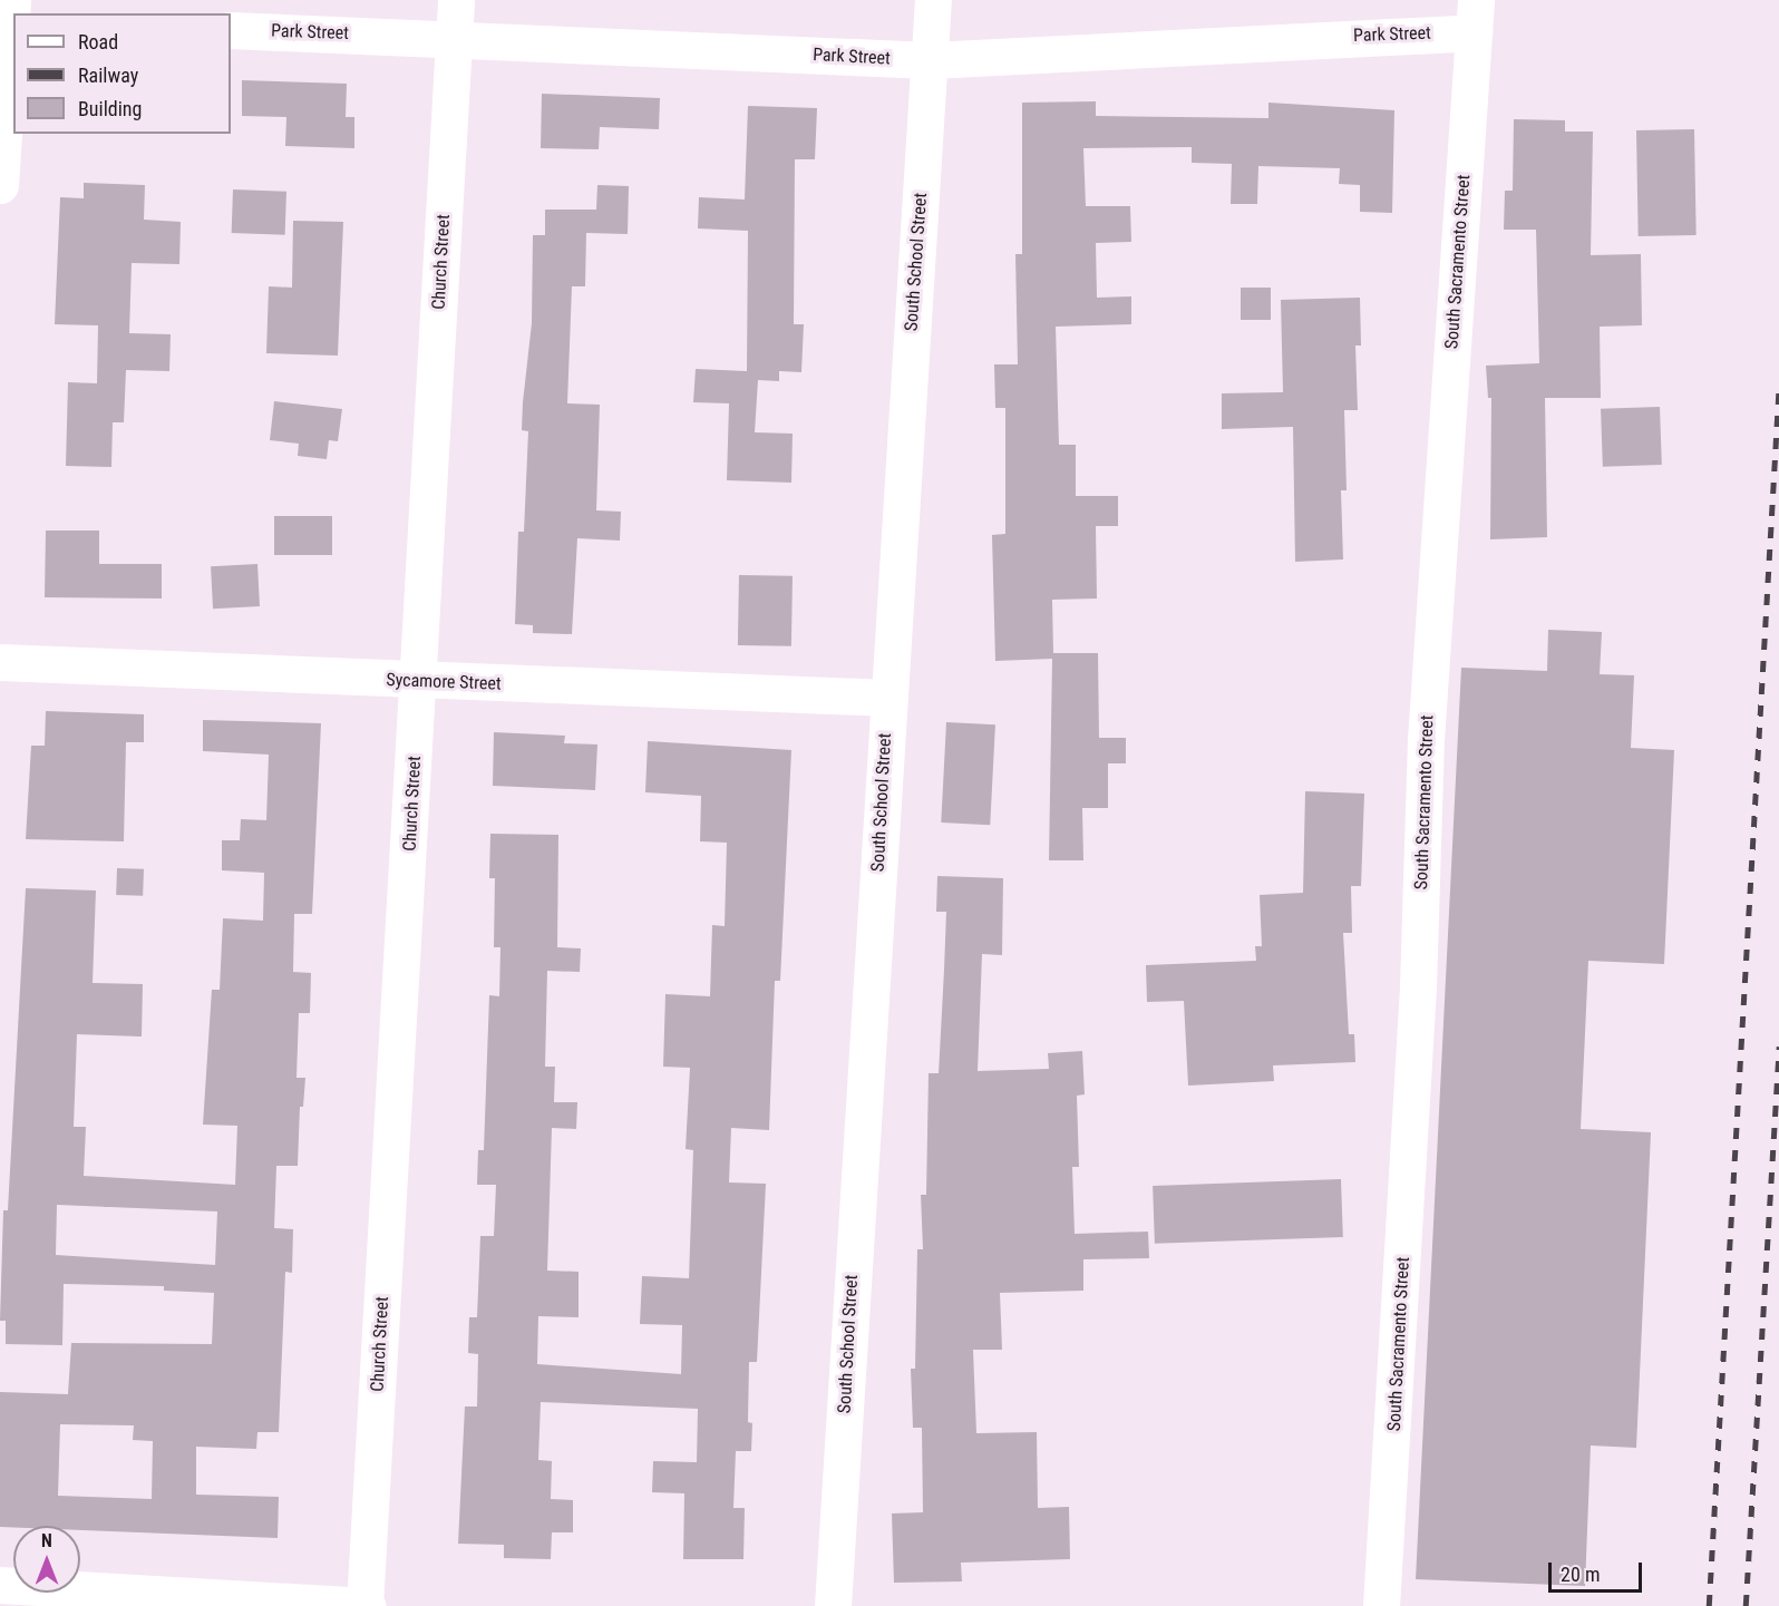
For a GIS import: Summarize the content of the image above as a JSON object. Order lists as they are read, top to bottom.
{
  "streets": {
    "street": [
      "Park Street",
      "Church Street",
      "South School Street",
      "South Sacramento Street",
      "Sycamore Street"
    ]
  },
  "crossings": [
    ["Park Street", "Church Street"],
    ["Park Street", "South School Street"],
    ["Park Street", "South Sacramento Street"],
    ["Church Street", "Sycamore Street"],
    ["South School Street", "Sycamore Street"]
  ],
  "legend": ["Road", "Railway", "Building"],
  "scale_bar": "20 m",
  "north": "top"
}
